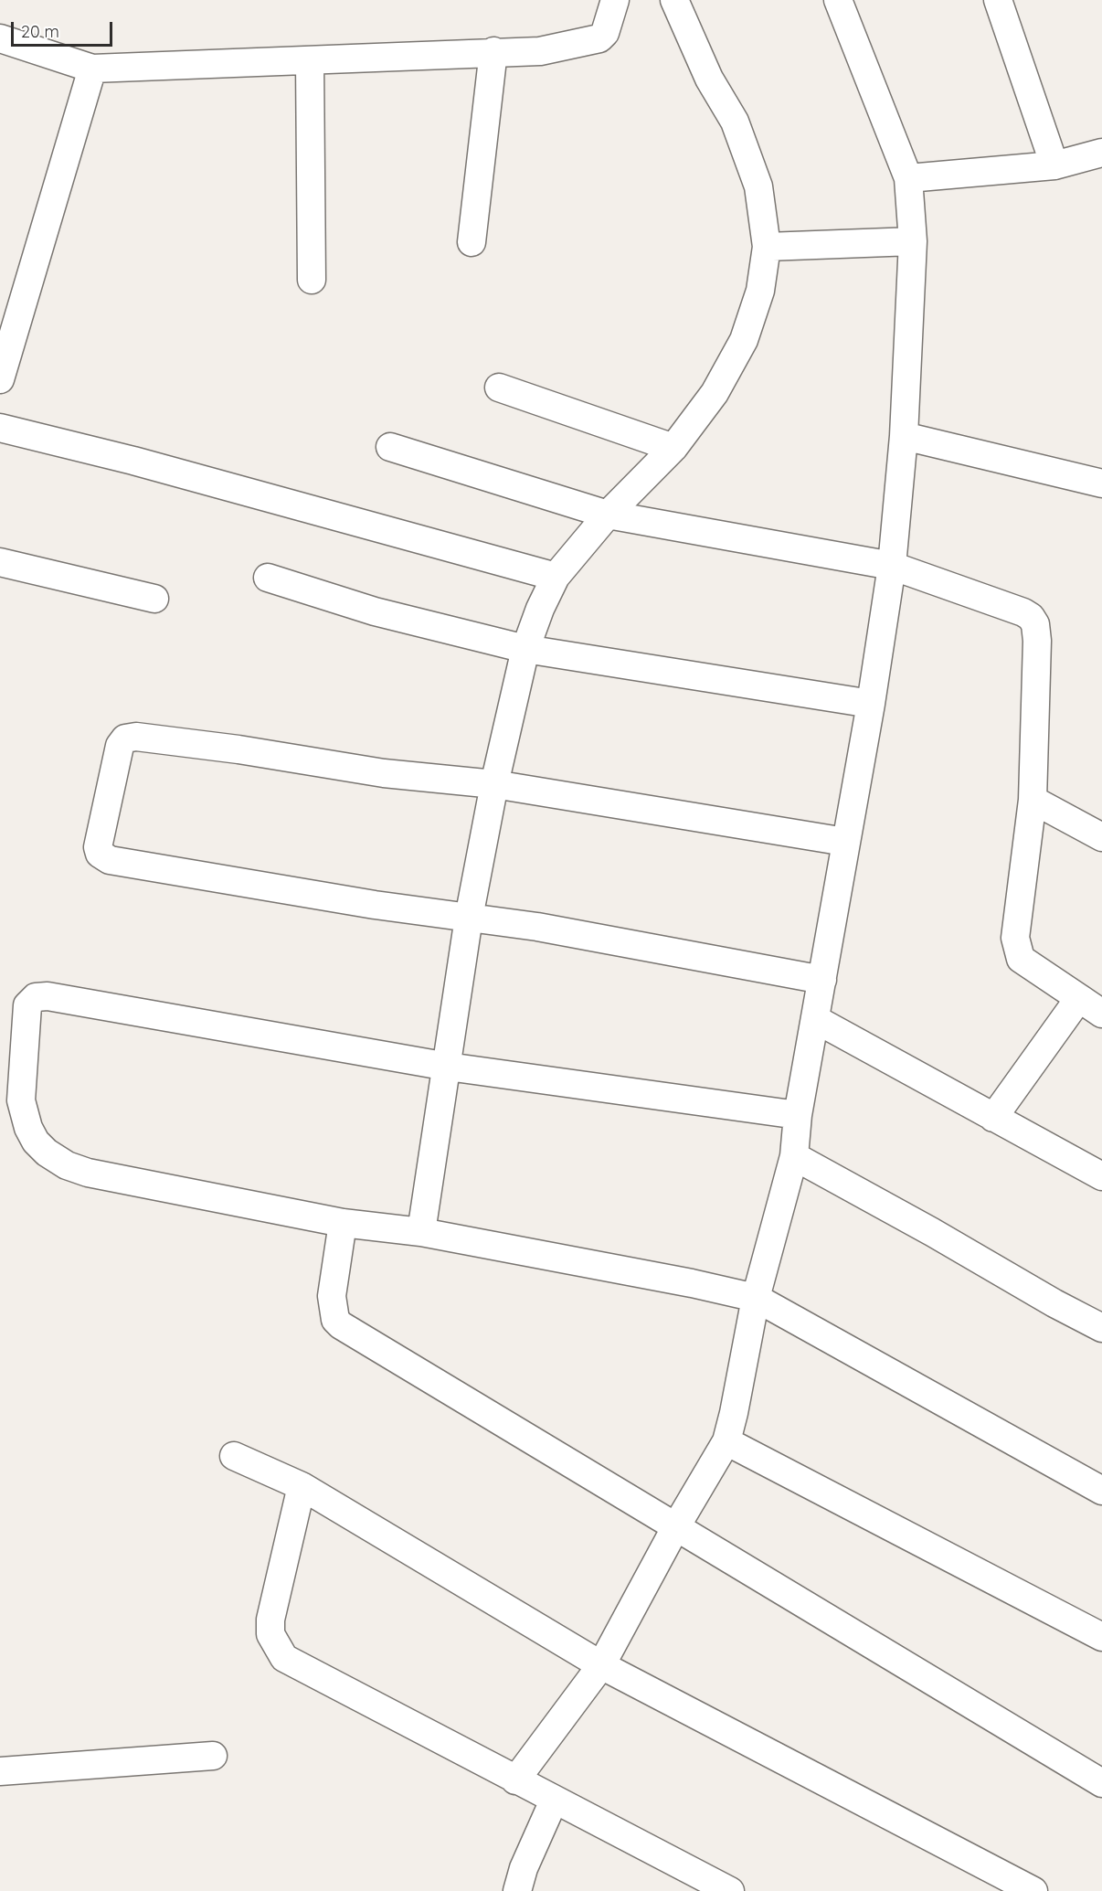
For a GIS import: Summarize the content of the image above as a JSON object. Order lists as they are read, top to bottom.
{
  "scale_bar": "20 m"
}
